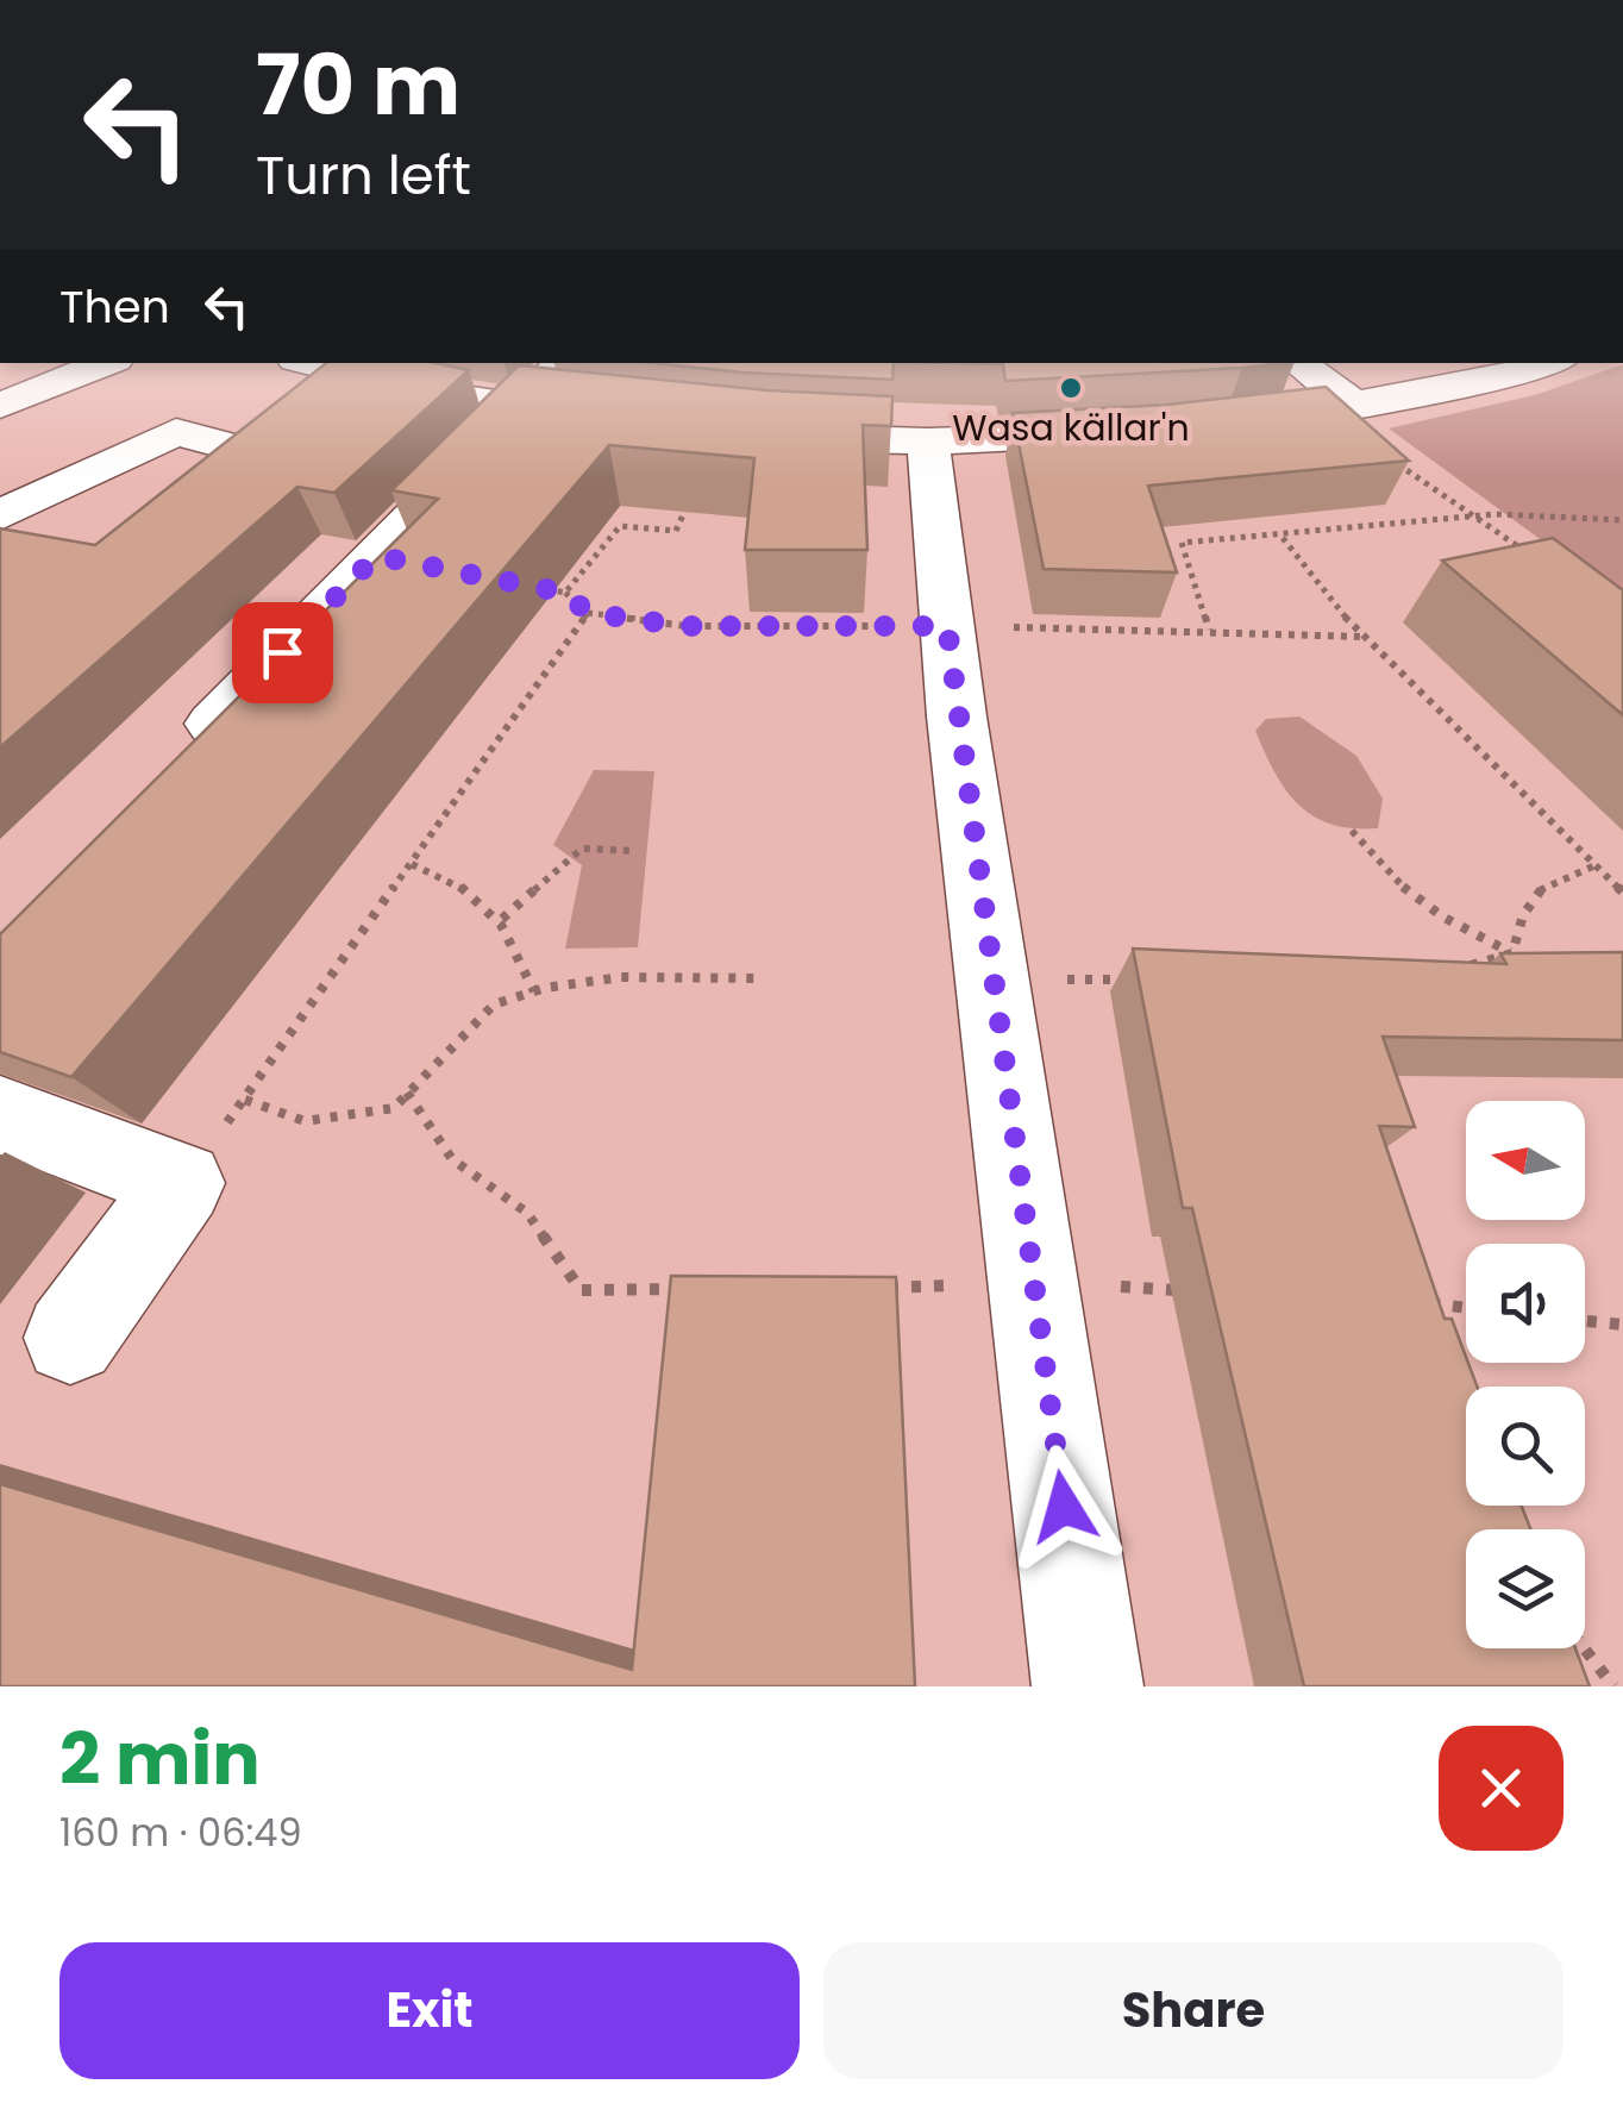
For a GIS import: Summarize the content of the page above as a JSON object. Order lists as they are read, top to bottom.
{
  "places": ["Wasa källar'n"],
  "north": "left",
  "page": {
    "turn": ["70 m", "Turn left"],
    "then": "Then",
    "heading": ["2 min", "160 m · 06:49"],
    "buttons": ["Exit", "Share"]
  }
}
